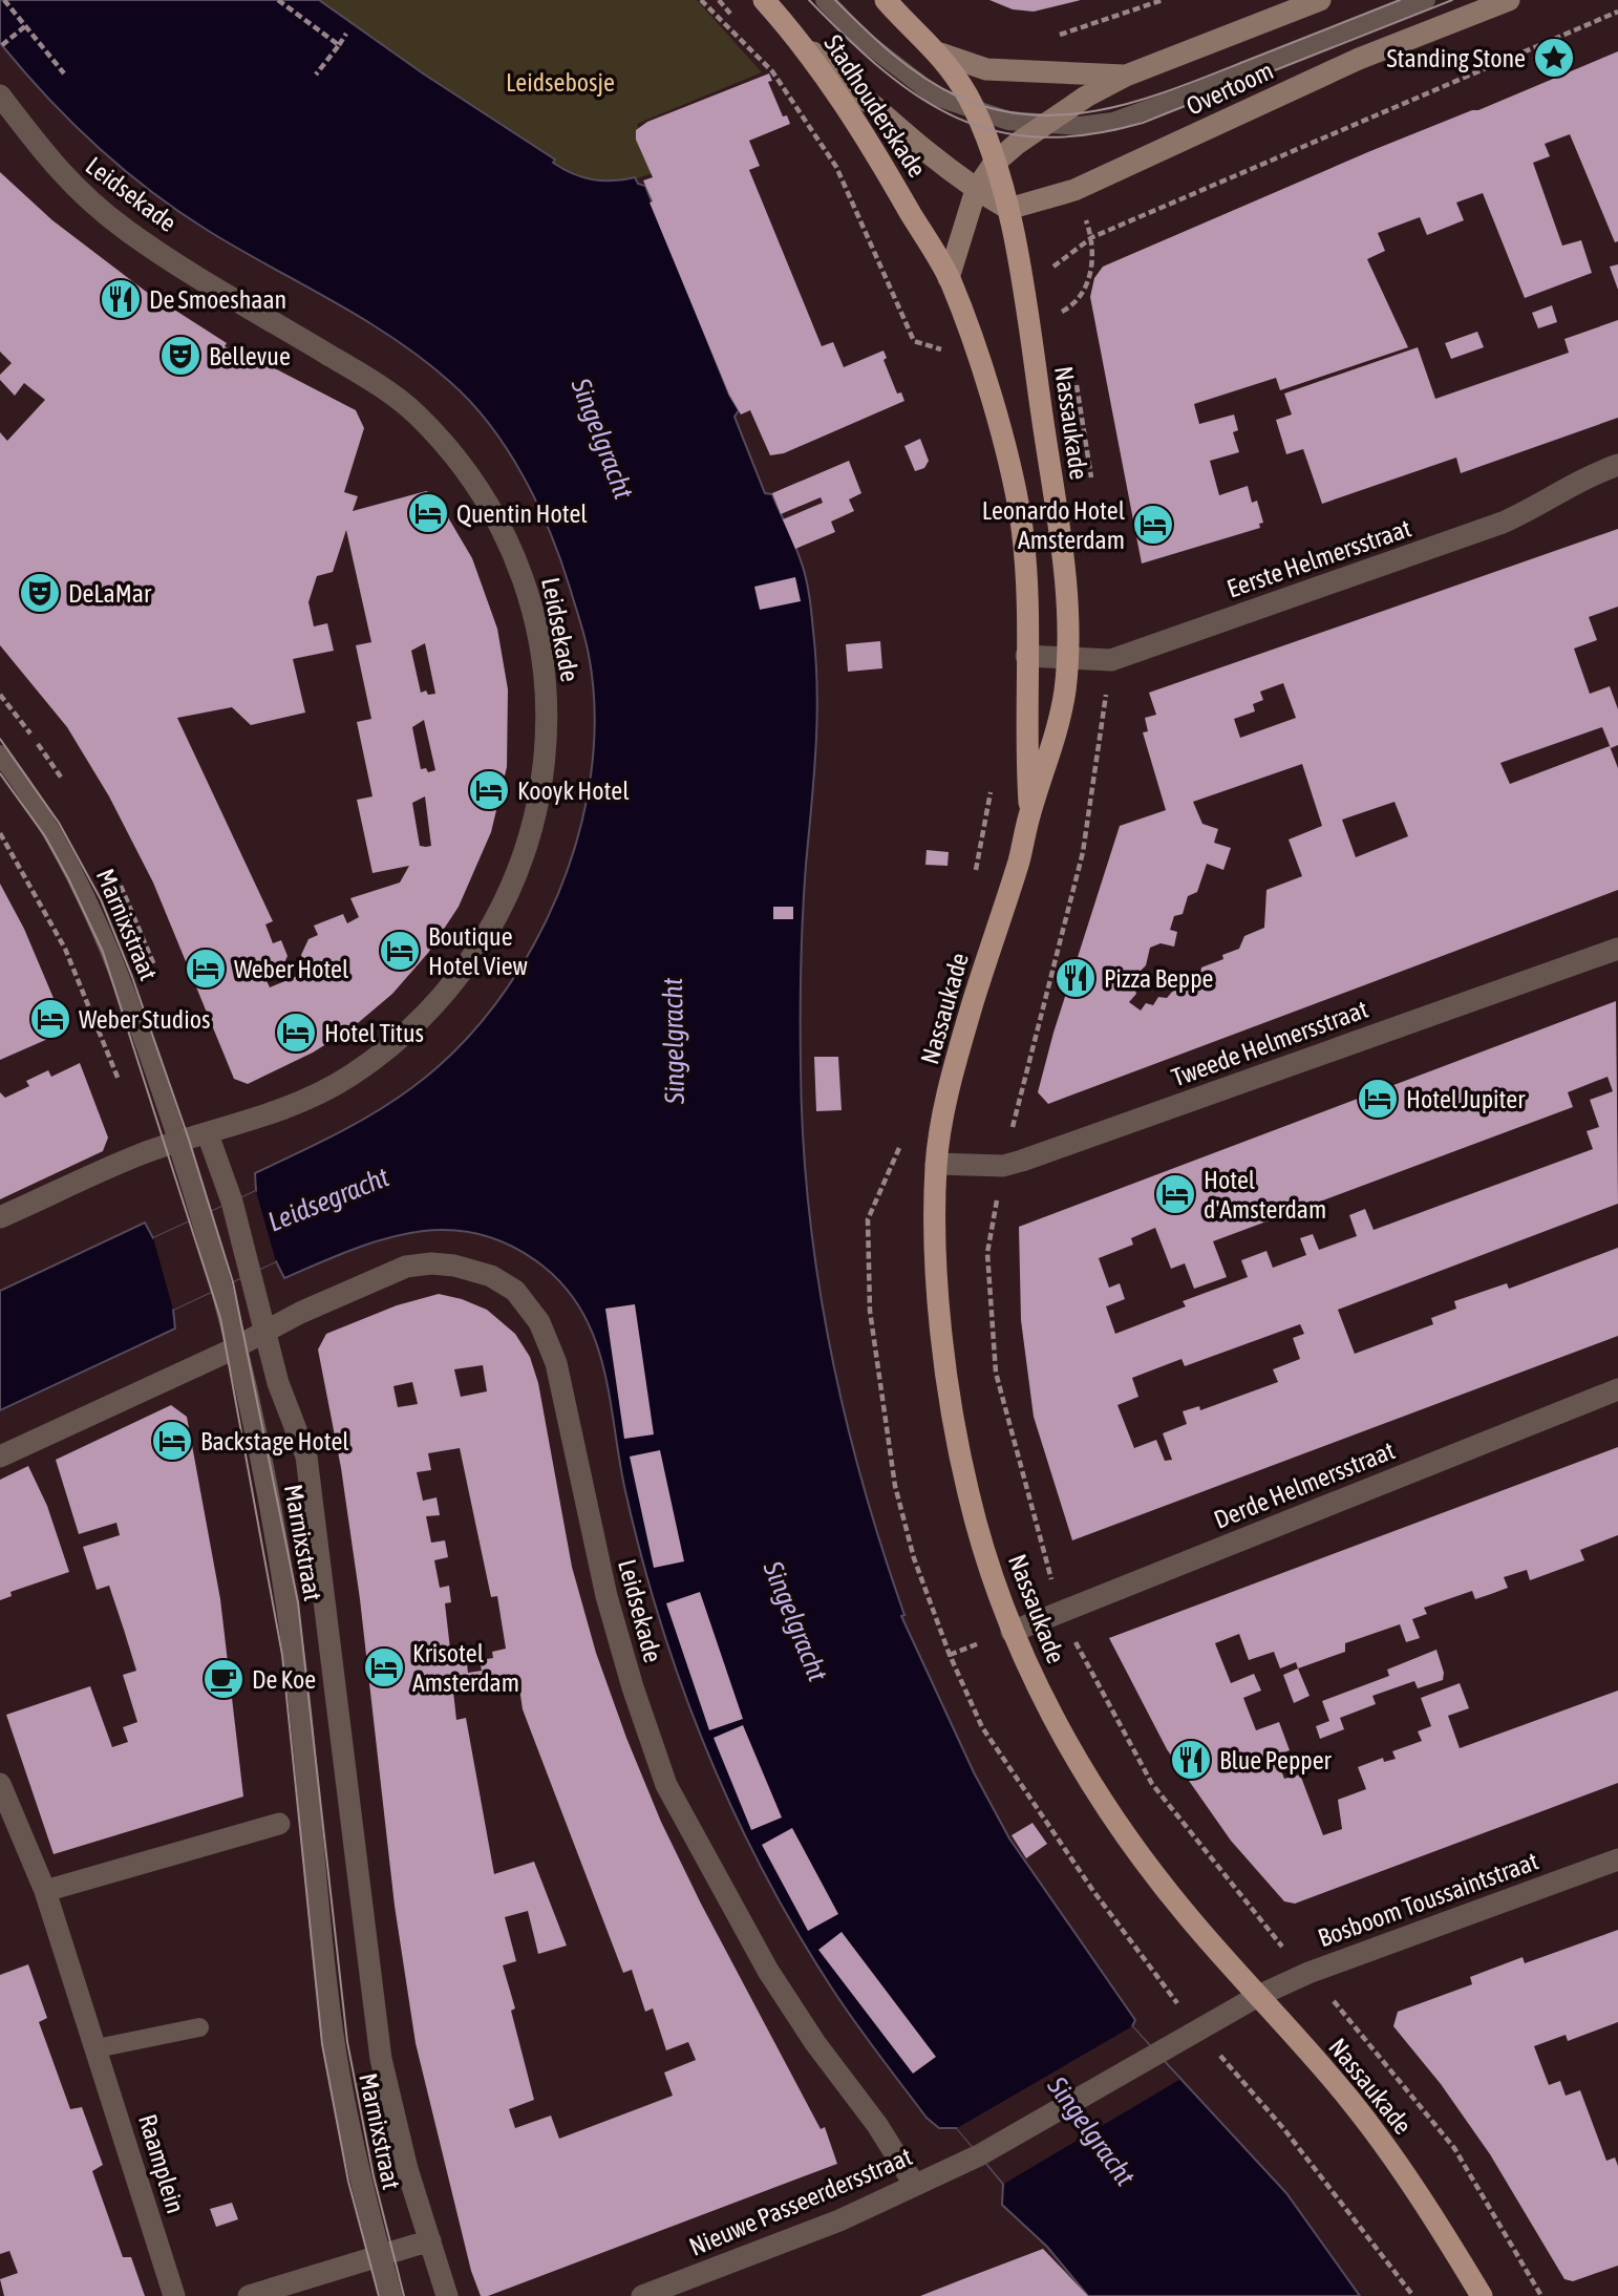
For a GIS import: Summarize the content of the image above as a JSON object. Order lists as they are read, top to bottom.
{
  "streets": {
    "main road": ["Overtoom", "Stadhouderskade", "Nassaukade"],
    "street": [
      "Leidsekade",
      "Eerste Helmersstraat",
      "Marnixstraat",
      "Tweede Helmersstraat",
      "Derde Helmersstraat",
      "Bosboom Toussaintstraat",
      "Raamplein",
      "Nieuwe Passeerdersstraat"
    ]
  },
  "crossings": [
    ["Overtoom", "Stadhouderskade"],
    ["Overtoom", "Nassaukade"],
    ["Stadhouderskade", "Nassaukade"],
    ["Leidsekade", "Marnixstraat"],
    ["Leidsekade", "Nieuwe Passeerdersstraat"],
    ["Nassaukade", "Eerste Helmersstraat"],
    ["Nassaukade", "Tweede Helmersstraat"],
    ["Nassaukade", "Derde Helmersstraat"],
    ["Nassaukade", "Bosboom Toussaintstraat"],
    ["Bosboom Toussaintstraat", "Nieuwe Passeerdersstraat"]
  ],
  "water": ["Singelgracht", "Leidsegracht"],
  "parks": ["Leidsebosje"],
  "places": {
    "place": ["Standing Stone"],
    "restaurant": ["De Smoeshaan", "Pizza Beppe", "Blue Pepper"],
    "theatre": ["Bellevue", "DeLaMar"],
    "hotel": [
      "Quentin Hotel",
      "Leonardo Hotel Amsterdam",
      "Kooyk Hotel",
      "Boutique Hotel View",
      "Weber Hotel",
      "Weber Studios",
      "Hotel Titus",
      "Hotel Jupiter",
      "Hotel d'Amsterdam",
      "Backstage Hotel",
      "Krisotel Amsterdam"
    ],
    "cafe": ["De Koe"]
  }
}
